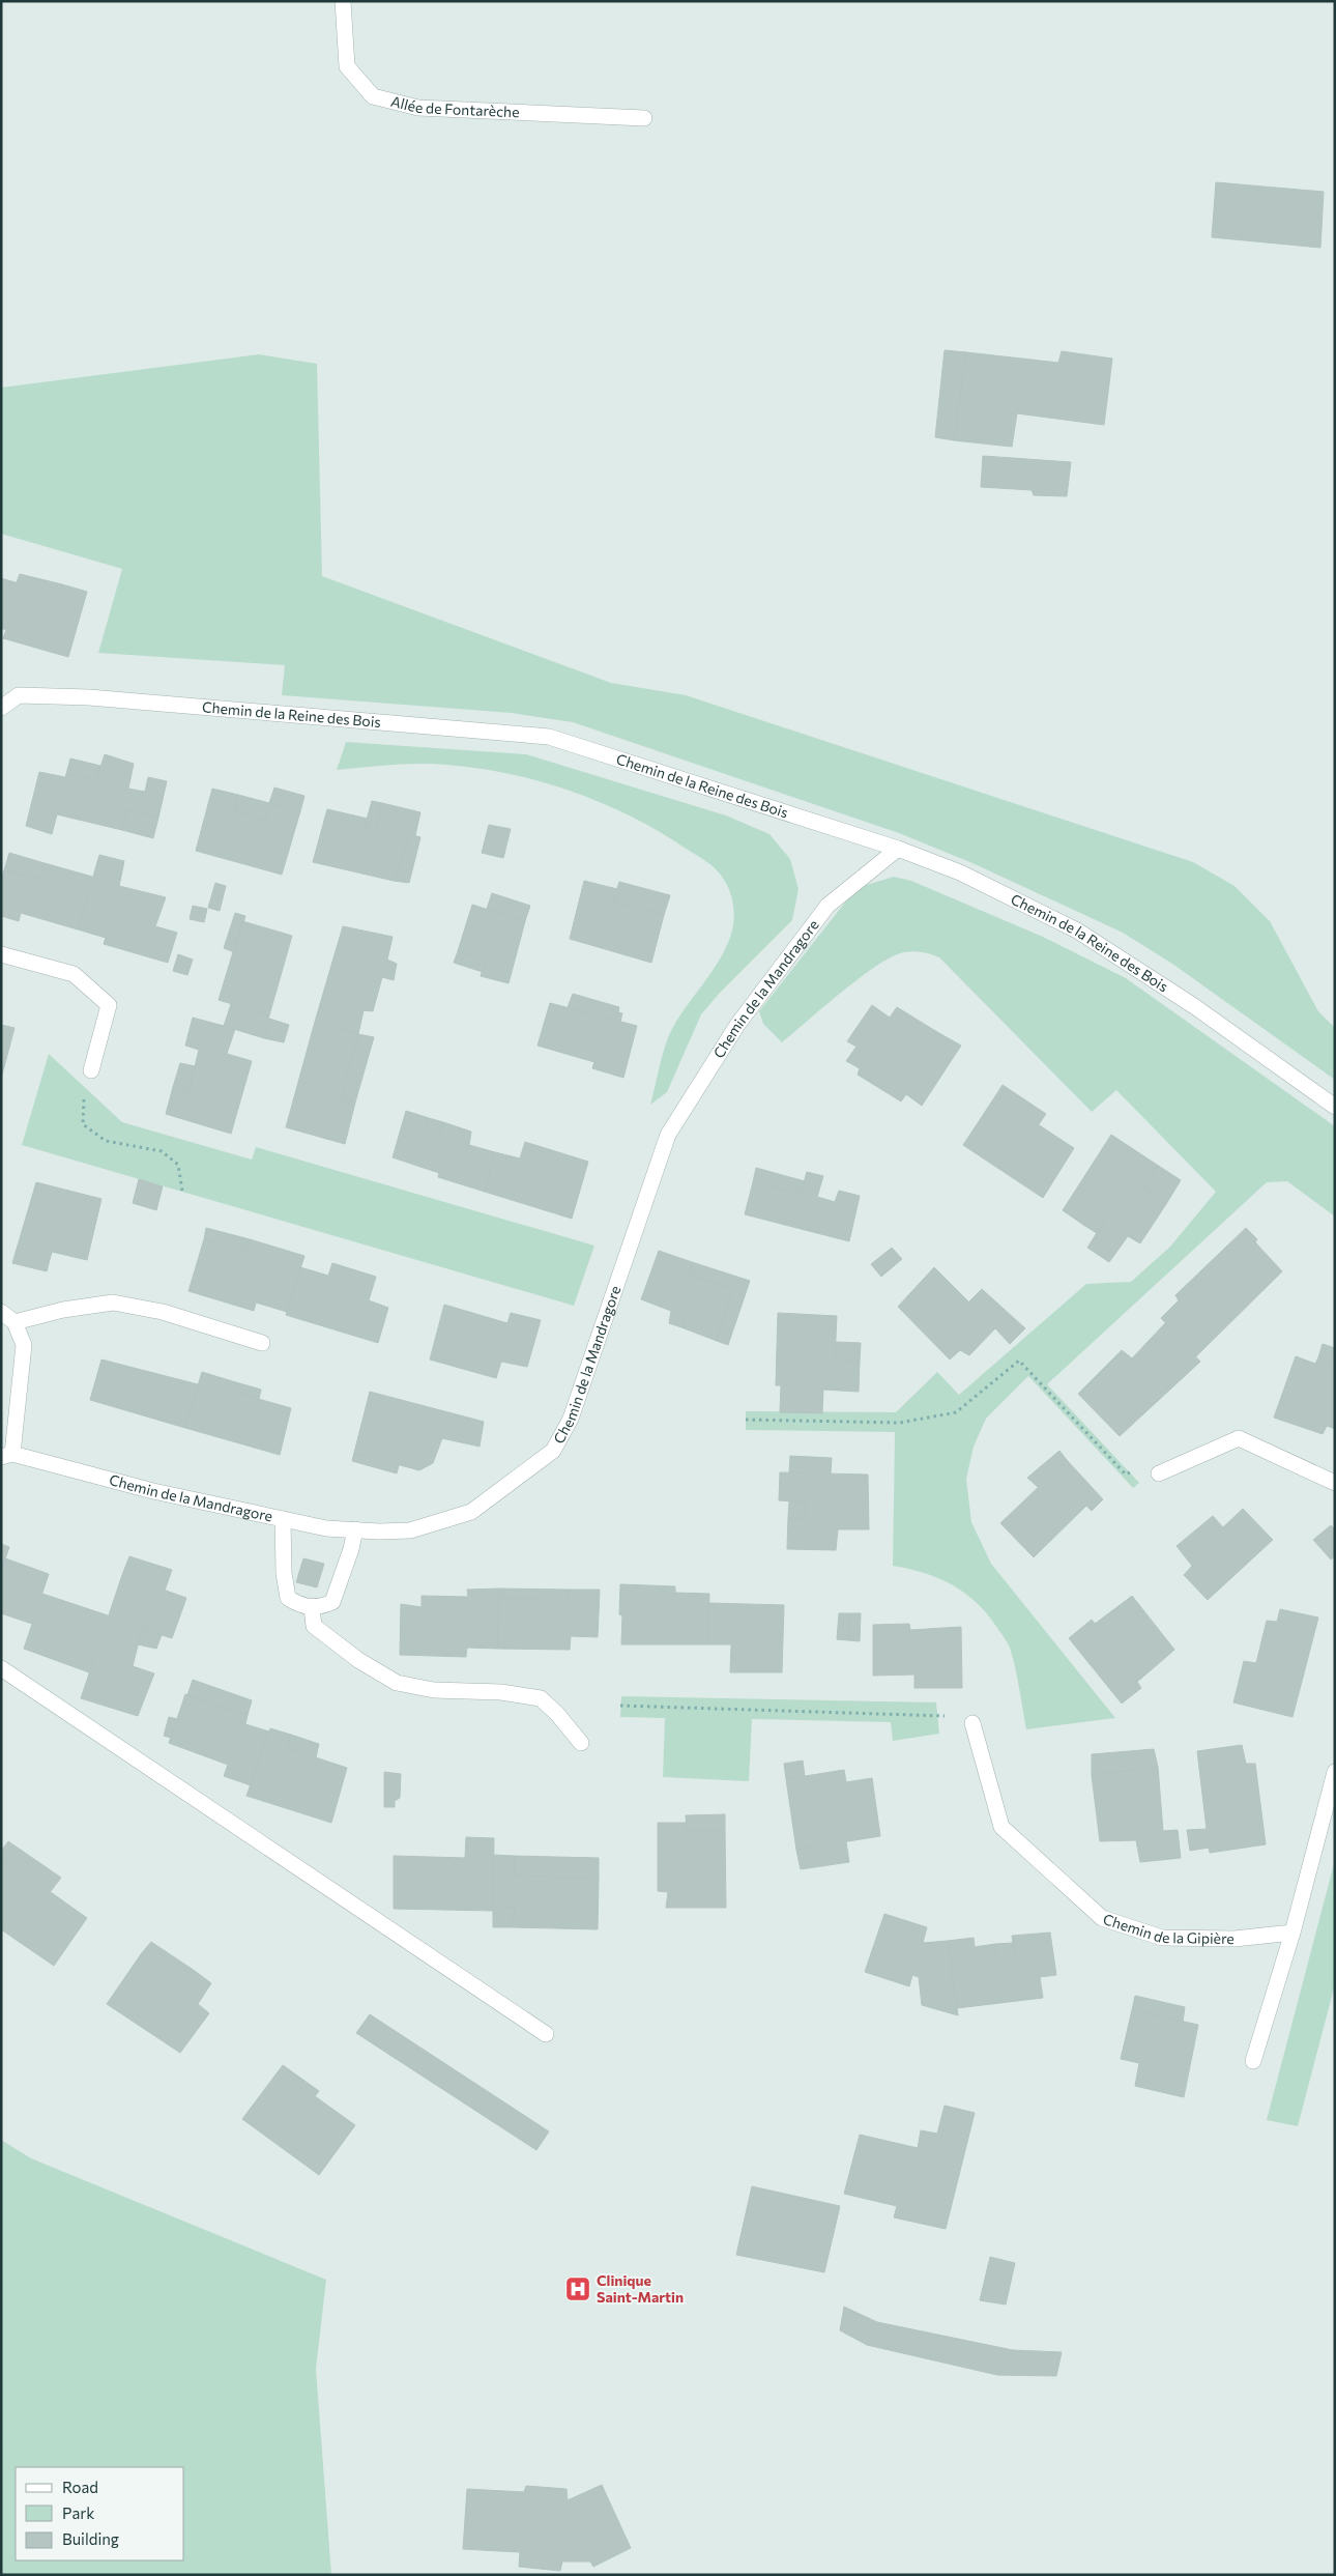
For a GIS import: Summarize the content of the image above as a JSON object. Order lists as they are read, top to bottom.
{
  "streets": {
    "street": [
      "Allée de Fontarèche",
      "Chemin de la Reine des Bois",
      "Chemin de la Mandragore",
      "Chemin de la Gipière"
    ]
  },
  "crossings": [
    ["Chemin de la Reine des Bois", "Chemin de la Mandragore"]
  ],
  "places": {
    "hospital": ["Clinique Saint-Martin"]
  },
  "legend": ["Road", "Park", "Building"]
}
